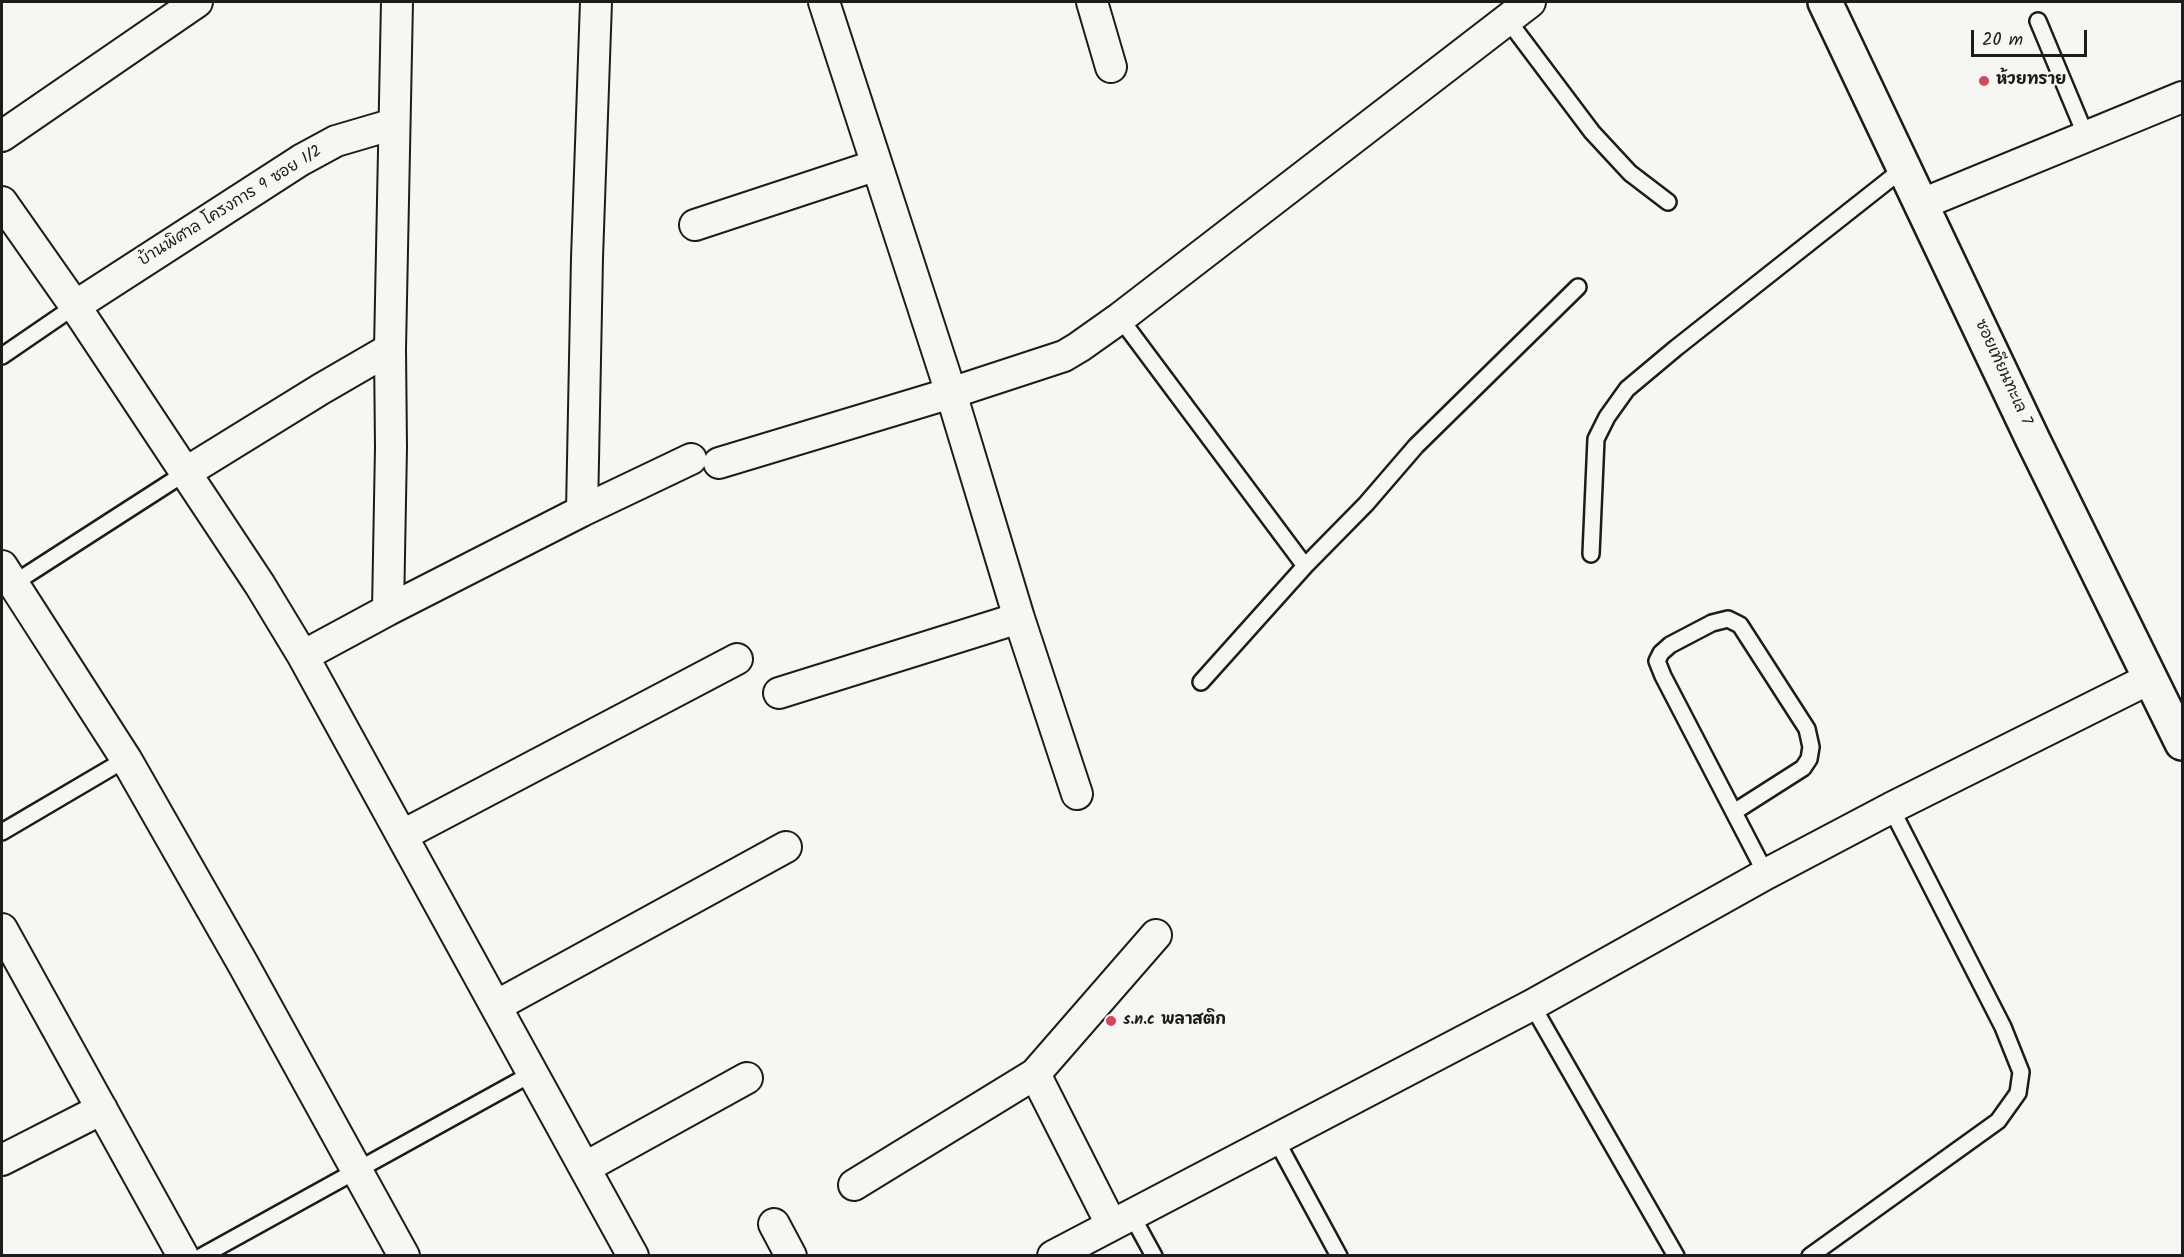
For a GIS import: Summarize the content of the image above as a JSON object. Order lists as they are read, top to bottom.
{
  "streets": {
    "street": ["บ้านพิศาล โครงการ 9 ซอย 1/2", "ซอยเทียนทะเล 7"]
  },
  "places": ["ห้วยทราย", "s.n.c พลาสติก"],
  "scale_bar": "20 m"
}
